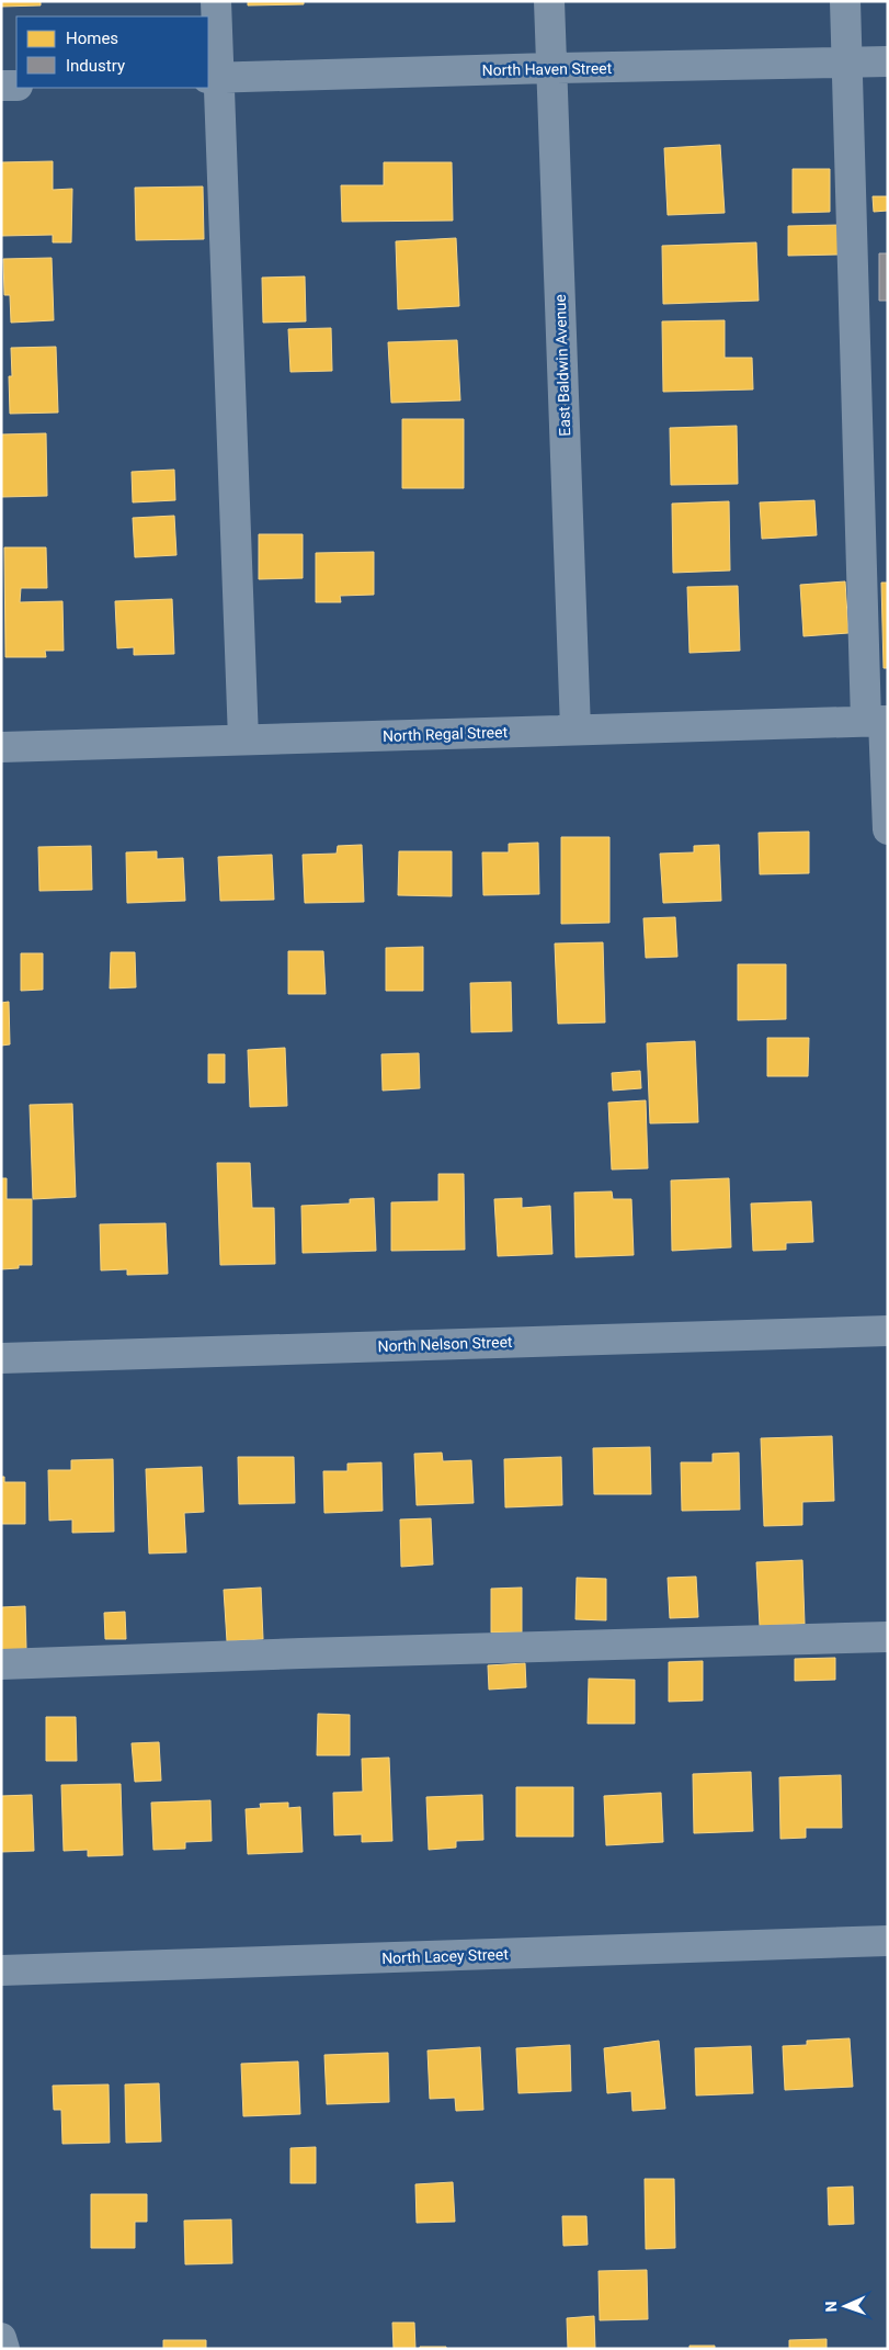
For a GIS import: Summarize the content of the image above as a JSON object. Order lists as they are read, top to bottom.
{
  "streets": {
    "street": [
      "North Haven Street",
      "East Baldwin Avenue",
      "North Regal Street",
      "North Nelson Street",
      "North Lacey Street"
    ]
  },
  "crossings": [
    ["North Haven Street", "East Baldwin Avenue"],
    ["East Baldwin Avenue", "North Regal Street"]
  ],
  "legend": ["Homes", "Industry"],
  "north": "left"
}
